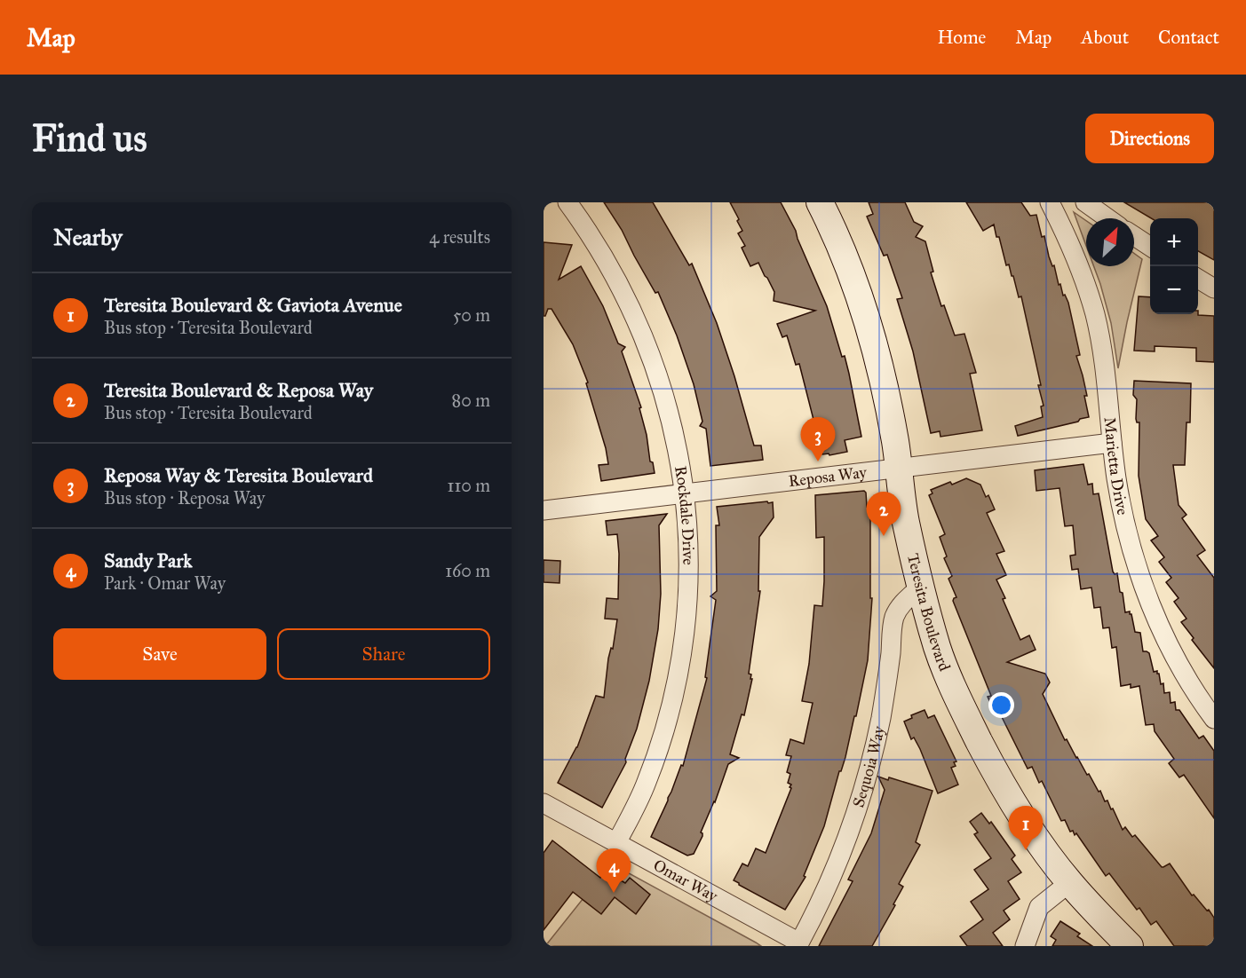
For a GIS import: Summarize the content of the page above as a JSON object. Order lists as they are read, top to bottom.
{
  "streets": {
    "street": [
      "Marietta Drive",
      "Reposa Way",
      "Rockdale Drive",
      "Teresita Boulevard",
      "Sequoia Way",
      "Omar Way"
    ]
  },
  "crossings": [
    ["Marietta Drive", "Reposa Way"],
    ["Reposa Way", "Rockdale Drive"],
    ["Reposa Way", "Teresita Boulevard"],
    ["Rockdale Drive", "Omar Way"],
    ["Teresita Boulevard", "Sequoia Way"],
    ["Sequoia Way", "Omar Way"]
  ],
  "north": "top right",
  "page": {
    "header": "Map",
    "nav": [
      "Home",
      "Map",
      "About",
      "Contact"
    ],
    "buttons": [
      "Directions",
      ["Save", "Share"]
    ],
    "title": "Find us",
    "heading": ["Nearby", "4 results"],
    "map_buttons": ["+", "−"],
    "list": [
      {
        "mark": "1",
        "name": "Teresita Boulevard & Gaviota Avenue",
        "note": "Bus stop · Teresita Boulevard",
        "value": "50 m"
      },
      {
        "mark": "2",
        "name": "Teresita Boulevard & Reposa Way",
        "note": "Bus stop · Teresita Boulevard",
        "value": "80 m"
      },
      {
        "mark": "3",
        "name": "Reposa Way & Teresita Boulevard",
        "note": "Bus stop · Reposa Way",
        "value": "110 m"
      },
      {
        "mark": "4",
        "name": "Sandy Park",
        "note": "Park · Omar Way",
        "value": "160 m"
      }
    ],
    "pins": [
      "3",
      "2",
      "1",
      "4"
    ]
  }
}
